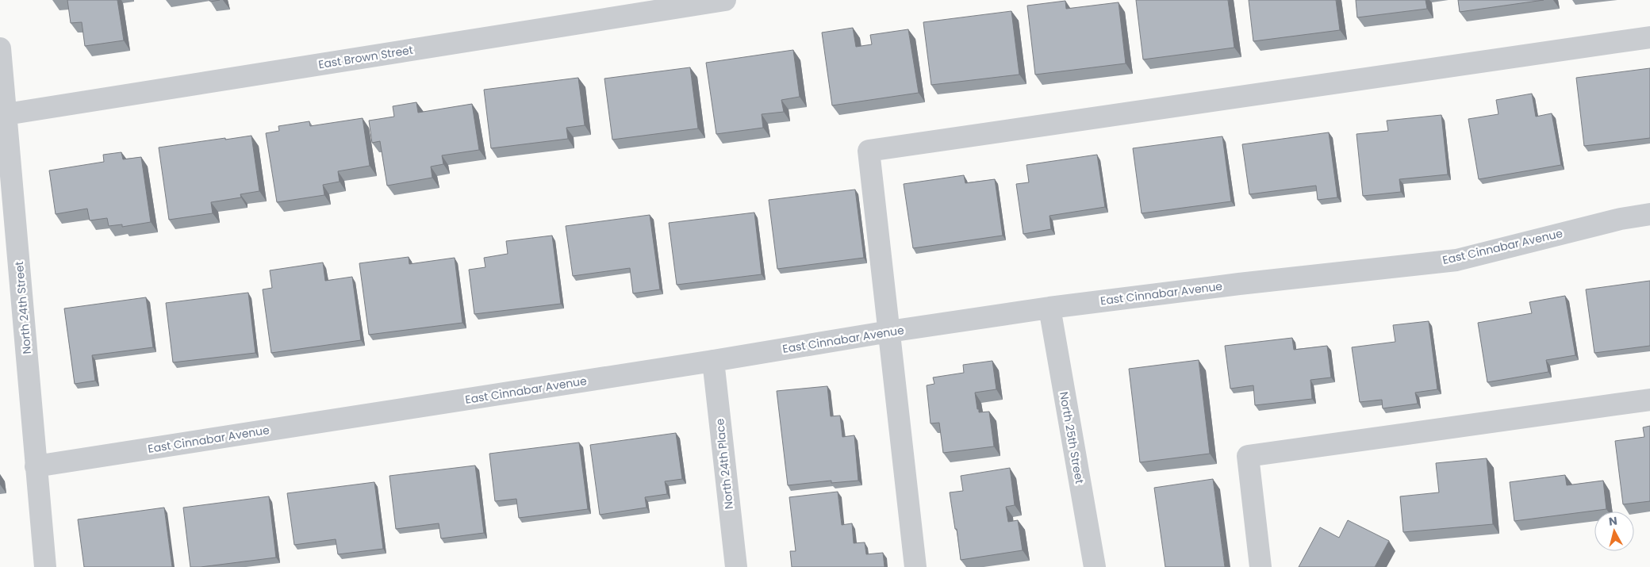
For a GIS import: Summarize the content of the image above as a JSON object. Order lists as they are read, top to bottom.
{
  "streets": {
    "street": [
      "East Brown Street",
      "East Cinnabar Avenue",
      "North 24th Street",
      "North 25th Street",
      "North 24th Place"
    ]
  },
  "crossings": [
    ["East Brown Street", "North 24th Street"],
    ["East Cinnabar Avenue", "North 24th Street"],
    ["East Cinnabar Avenue", "North 25th Street"],
    ["East Cinnabar Avenue", "North 24th Place"]
  ],
  "north": "top"
}
